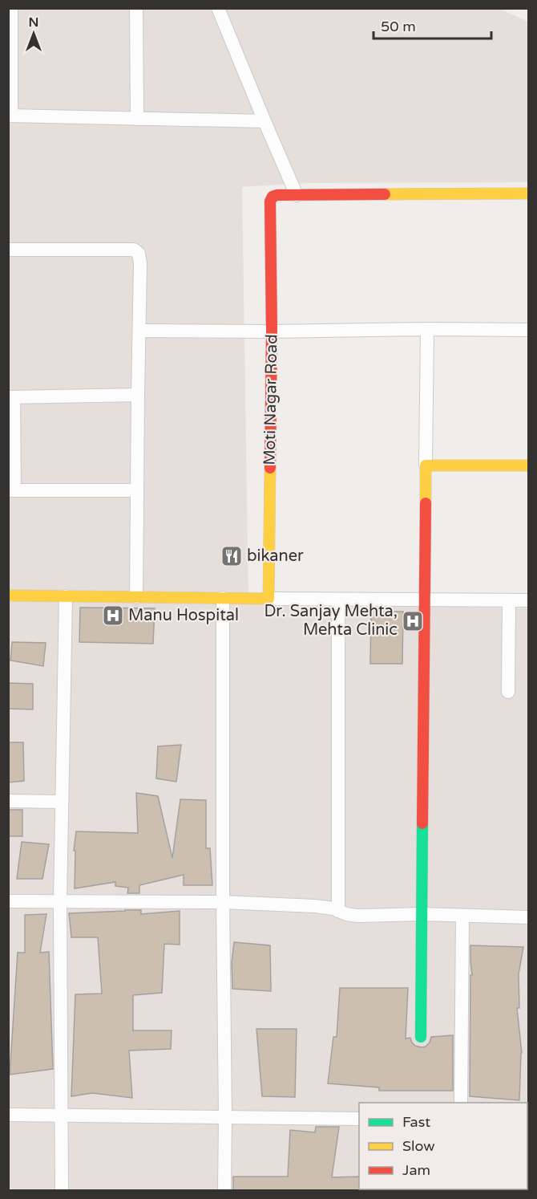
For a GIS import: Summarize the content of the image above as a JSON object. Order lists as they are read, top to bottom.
{
  "streets": {
    "street": ["Moti Nagar Road"]
  },
  "places": {
    "restaurant": ["bikaner"],
    "hospital": ["Manu Hospital", "Dr. Sanjay Mehta, Mehta Clinic"]
  },
  "legend": ["Fast", "Slow", "Jam"],
  "scale_bar": "50 m",
  "north": "top"
}
